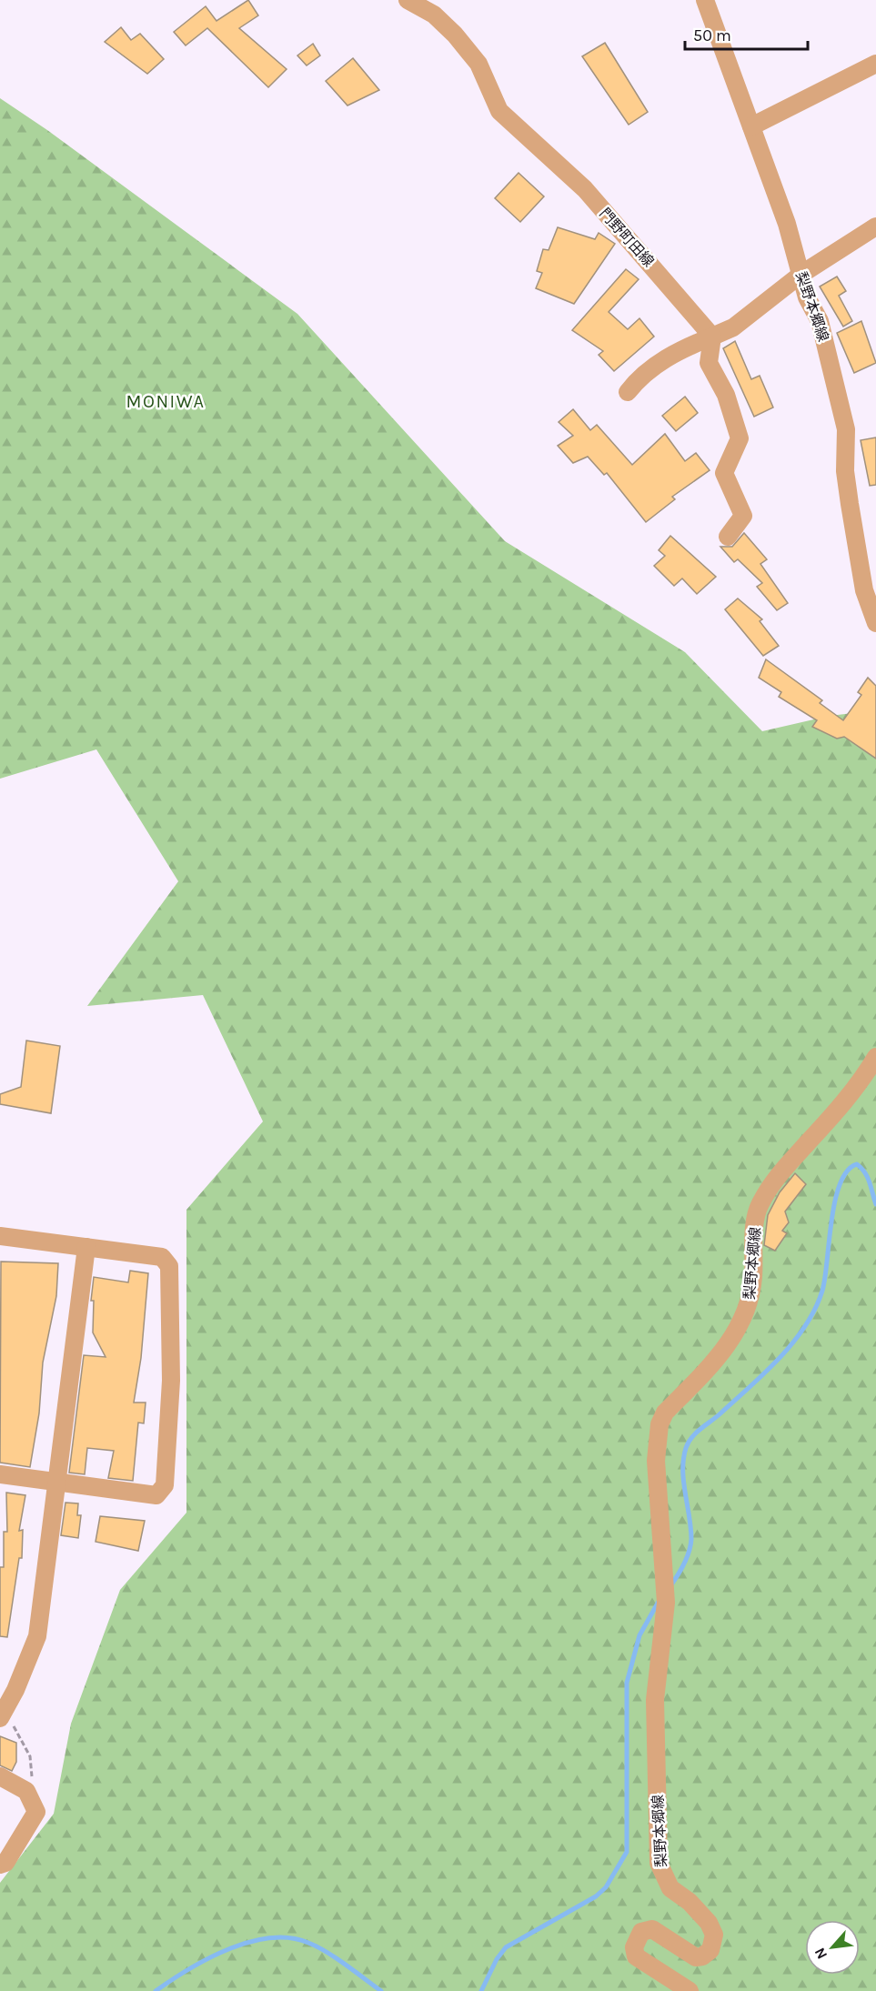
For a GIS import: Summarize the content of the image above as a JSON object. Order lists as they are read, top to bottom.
{
  "streets": {
    "street": ["門野町田線", "梨野本郷線"]
  },
  "districts": ["MONIWA"],
  "scale_bar": "50 m",
  "north": "bottom left"
}
